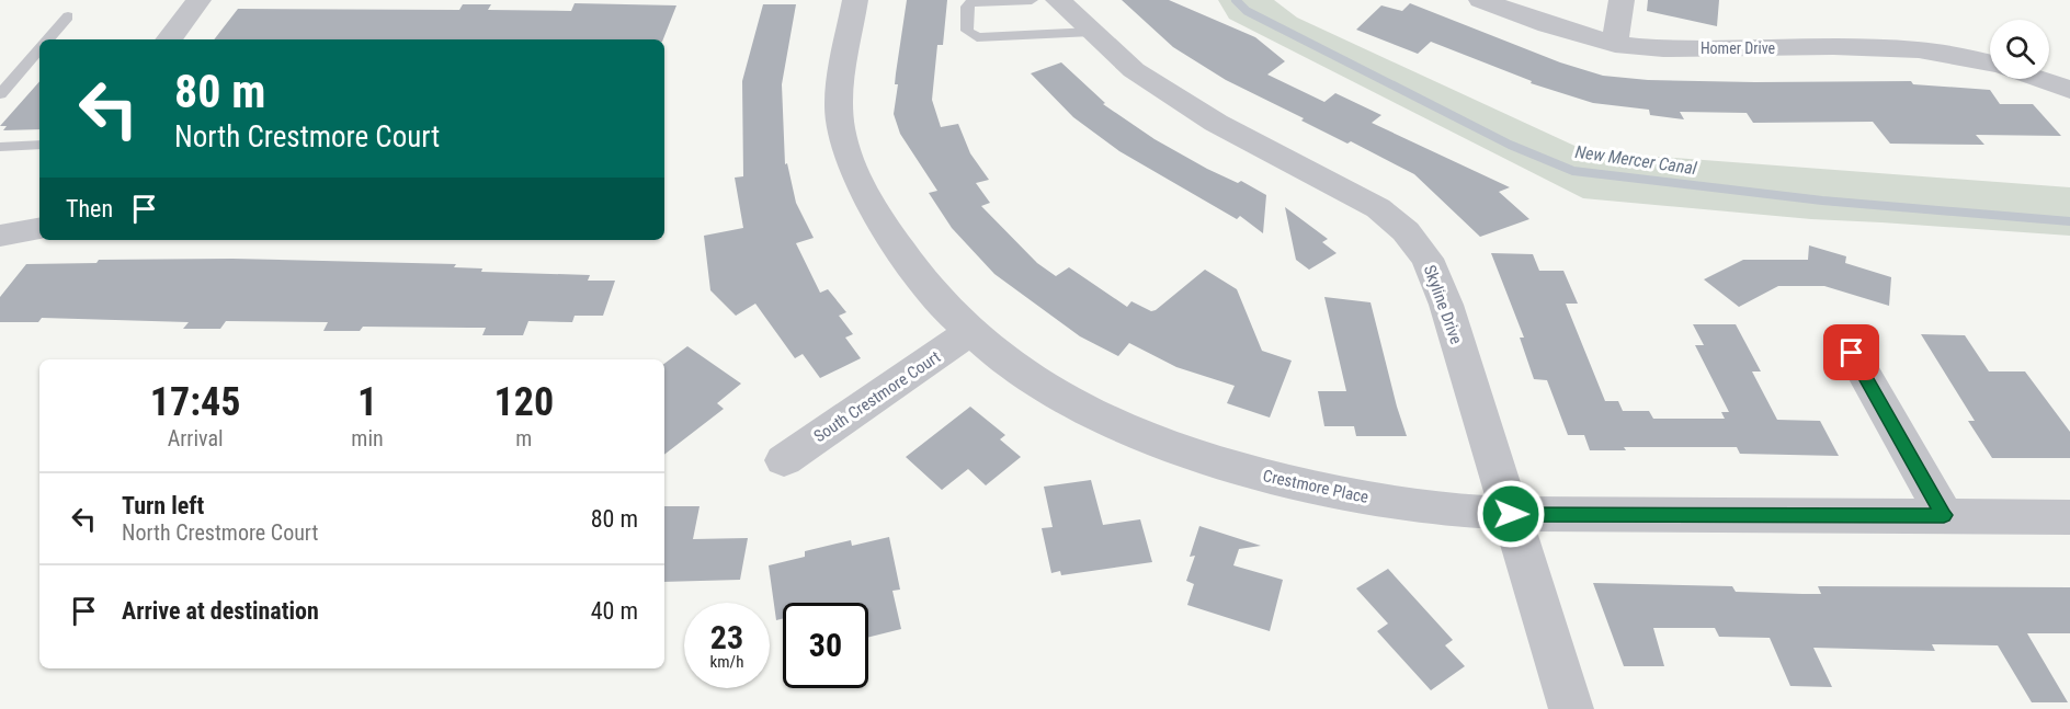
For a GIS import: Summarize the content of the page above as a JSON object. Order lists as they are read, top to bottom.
{
  "streets": {
    "street": [
      "Homer Drive",
      "Skyline Drive",
      "South Crestmore Court",
      "Crestmore Place"
    ]
  },
  "crossings": [
    ["Skyline Drive", "Crestmore Place"],
    ["South Crestmore Court", "Crestmore Place"]
  ],
  "water": ["New Mercer Canal"],
  "page": {
    "turn": ["80 m", "North Crestmore Court"],
    "then": "Then",
    "eta": [
      "17:45",
      "Arrival",
      "1",
      "min",
      "120",
      "m"
    ],
    "list": [
      {
        "name": "Turn left",
        "note": "North Crestmore Court",
        "value": "80 m"
      },
      {
        "name": "Arrive at destination",
        "value": "40 m"
      }
    ],
    "speed": "23 km/h",
    "limit": "30"
  }
}
